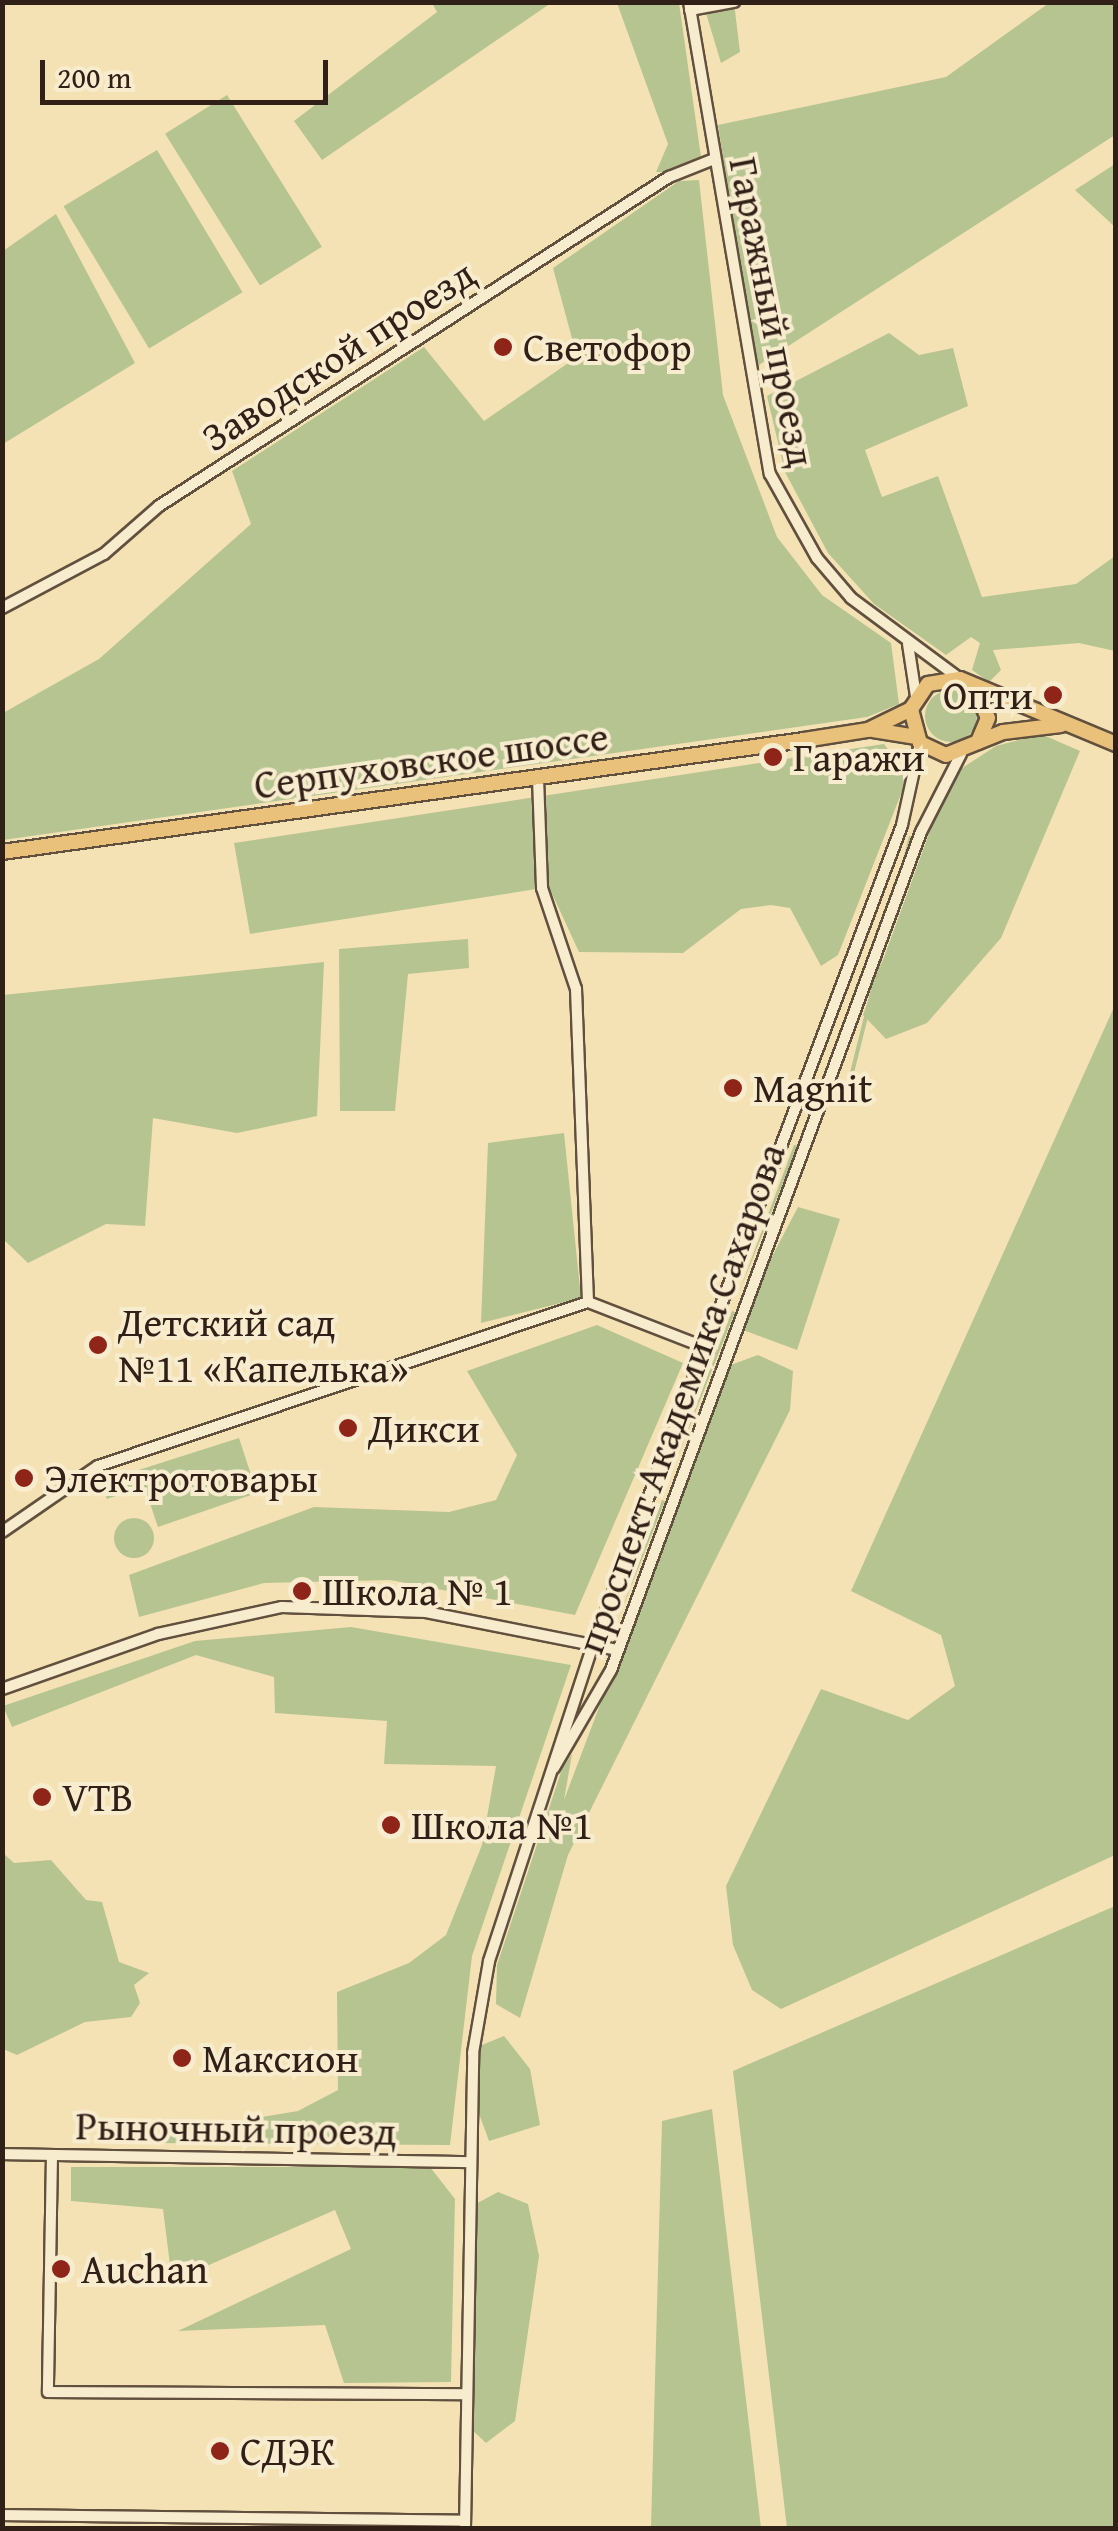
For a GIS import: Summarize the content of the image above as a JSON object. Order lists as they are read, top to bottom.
{
  "streets": {
    "main road": ["Серпуховское шоссе"],
    "street": [
      "Гаражный проезд",
      "Заводской проезд",
      "проспект Академика Сахарова",
      "Рыночный проезд"
    ]
  },
  "crossings": [
    ["Гаражный проезд", "Заводской проезд"],
    ["Гаражный проезд", "проспект Академика Сахарова"],
    ["проспект Академика Сахарова", "Рыночный проезд"]
  ],
  "places": [
    "Светофор",
    "Опти",
    "Гаражи",
    "Magnit",
    "Детский сад №11 «Капелька»",
    "Дикси",
    "Электротовары",
    "Школа № 1",
    "VTB",
    "Школа №1",
    "Максион",
    "Auchan",
    "СДЭК"
  ],
  "scale_bar": "200 m"
}
